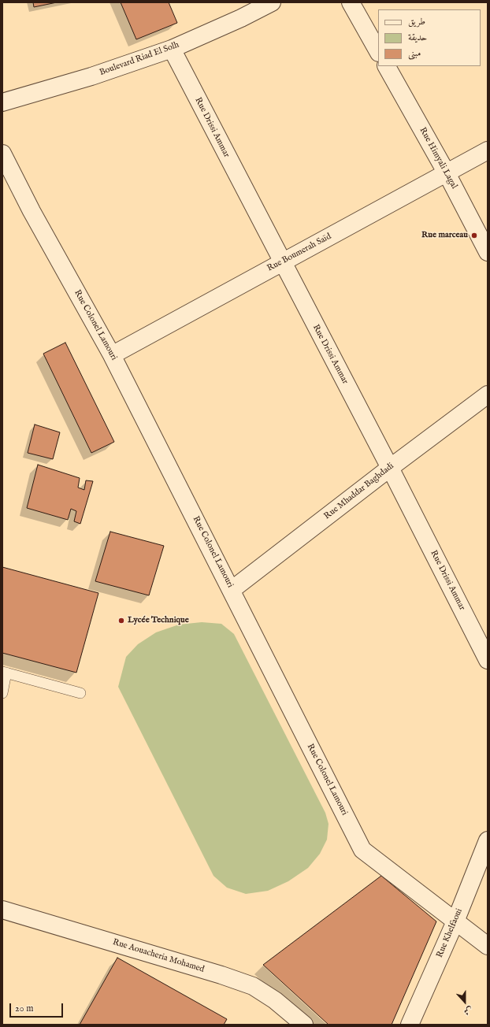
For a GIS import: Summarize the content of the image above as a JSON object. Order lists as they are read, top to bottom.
{
  "streets": {
    "street": [
      "Boulevard Riad El Solh",
      "Rue Drissi Ammar",
      "Rue Himyali Lagal",
      "Rue Boumerah Saïd",
      "Rue Colonel Lamouri",
      "Rue Mhaddar Baghdadi",
      "Rue Khelfaoui",
      "Rue Aouacheria Mohamed"
    ]
  },
  "crossings": [
    ["Boulevard Riad El Solh", "Rue Drissi Ammar"],
    ["Rue Drissi Ammar", "Rue Boumerah Saïd"],
    ["Rue Drissi Ammar", "Rue Mhaddar Baghdadi"],
    ["Rue Himyali Lagal", "Rue Boumerah Saïd"],
    ["Rue Boumerah Saïd", "Rue Colonel Lamouri"],
    ["Rue Colonel Lamouri", "Rue Mhaddar Baghdadi"],
    ["Rue Colonel Lamouri", "Rue Khelfaoui"]
  ],
  "places": ["Rue marceau", "Lycée Technique"],
  "legend": ["طريق", "حديقة", "مبنى"],
  "scale_bar": "20 m",
  "north": "bottom"
}
